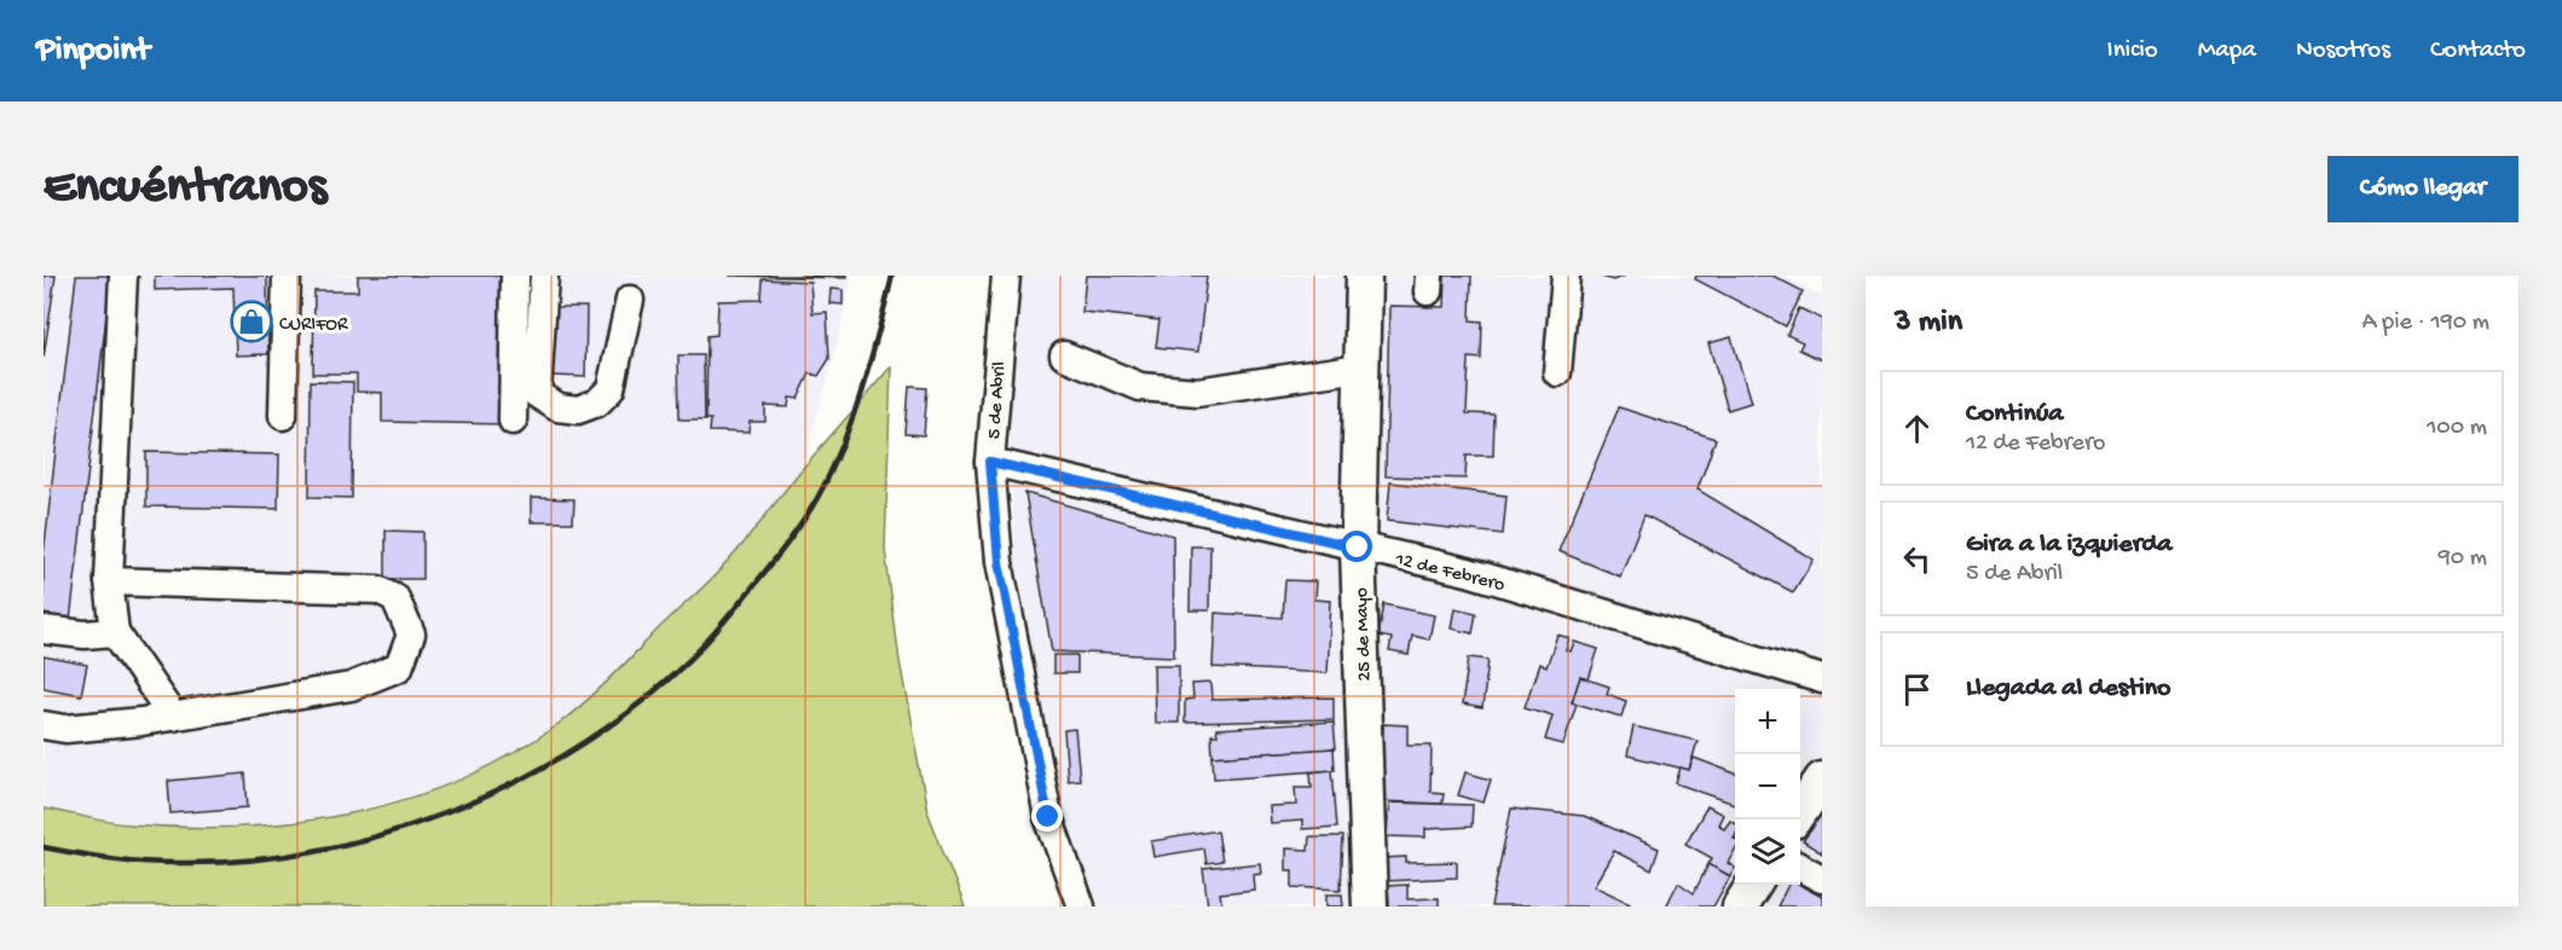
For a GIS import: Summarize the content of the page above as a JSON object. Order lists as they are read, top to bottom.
{
  "streets": {
    "main road": ["25 de Mayo"],
    "street": ["5 de Abril", "12 de Febrero"]
  },
  "crossings": [
    ["5 de Abril", "12 de Febrero"],
    ["12 de Febrero", "25 de Mayo"]
  ],
  "places": {
    "shop": ["CURIFOR"]
  },
  "page": {
    "header": "Pinpoint",
    "nav": [
      "Inicio",
      "Mapa",
      "Nosotros",
      "Contacto"
    ],
    "buttons": "Cómo llegar",
    "title": "Encuéntranos",
    "heading": ["3 min", "A pie · 190 m"],
    "list": [
      ["Continúa", "12 de Febrero", "100 m"],
      ["Gira a la izquierda", "5 de Abril", "90 m"],
      "Llegada al destino"
    ],
    "map_buttons": ["+", "−"]
  }
}
